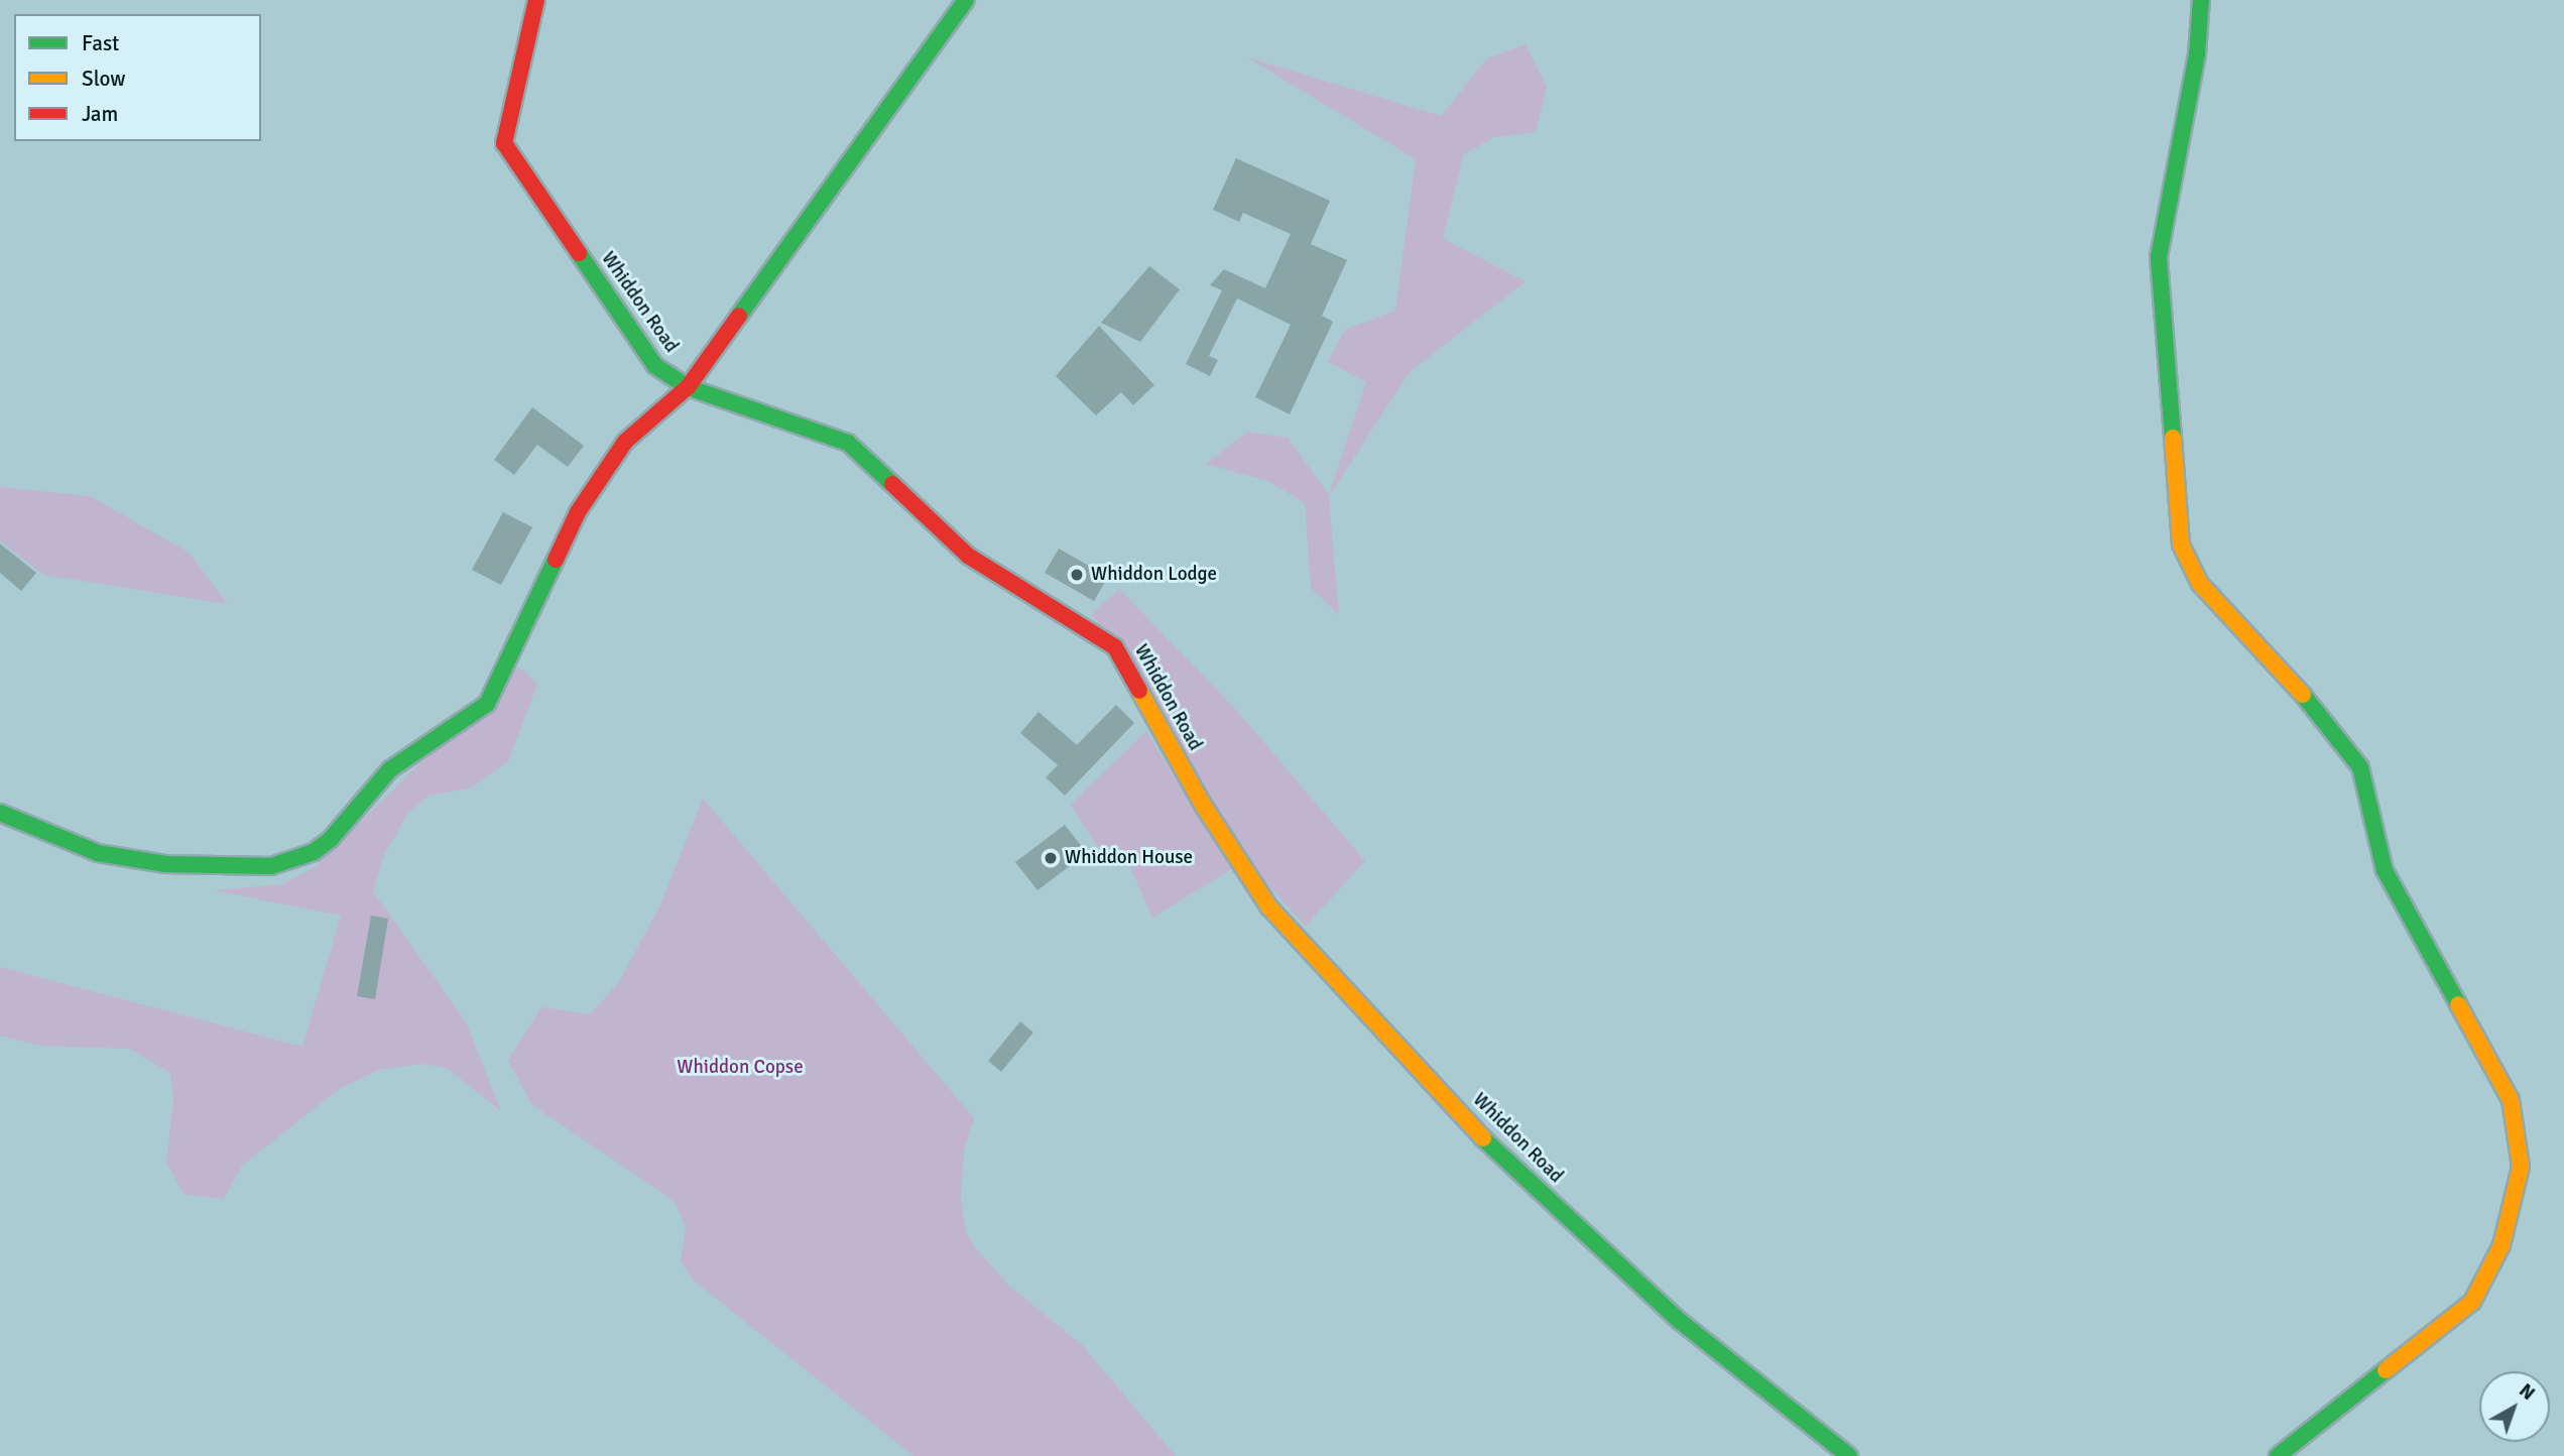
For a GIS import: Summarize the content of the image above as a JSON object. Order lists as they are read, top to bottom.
{
  "streets": {
    "street": ["Whiddon Road"]
  },
  "parks": ["Whiddon Copse"],
  "places": ["Whiddon Lodge", "Whiddon House"],
  "legend": ["Fast", "Slow", "Jam"],
  "north": "top right"
}
